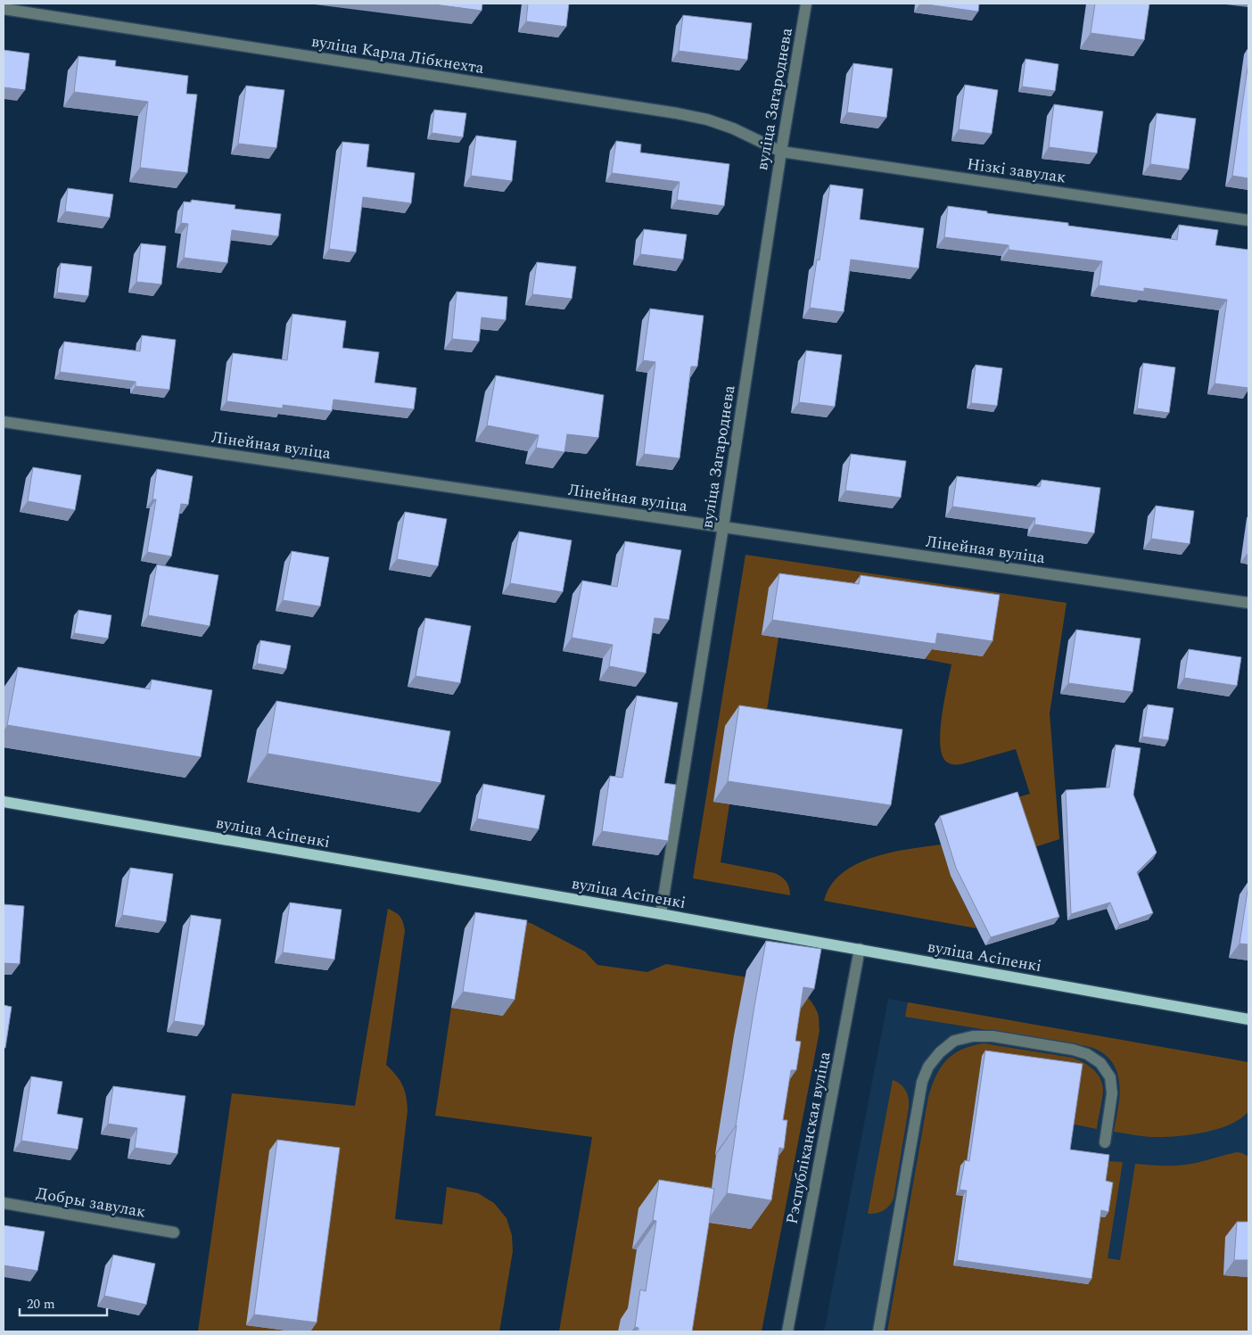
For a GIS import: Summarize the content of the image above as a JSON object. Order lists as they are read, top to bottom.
{
  "streets": {
    "main road": ["вуліца Асіпенкі"],
    "street": [
      "вуліца Карла Лібкнехта",
      "вуліца Загароднева",
      "Нізкі завулак",
      "Лінейная вуліца",
      "Рэспубліканская вуліца",
      "Добры завулак"
    ]
  },
  "crossings": [
    ["вуліца Карла Лібкнехта", "вуліца Загароднева"],
    ["вуліца Карла Лібкнехта", "Нізкі завулак"],
    ["вуліца Загароднева", "Нізкі завулак"],
    ["вуліца Загароднева", "Лінейная вуліца"],
    ["вуліца Загароднева", "вуліца Асіпенкі"],
    ["вуліца Асіпенкі", "Рэспубліканская вуліца"]
  ],
  "scale_bar": "20 m"
}
